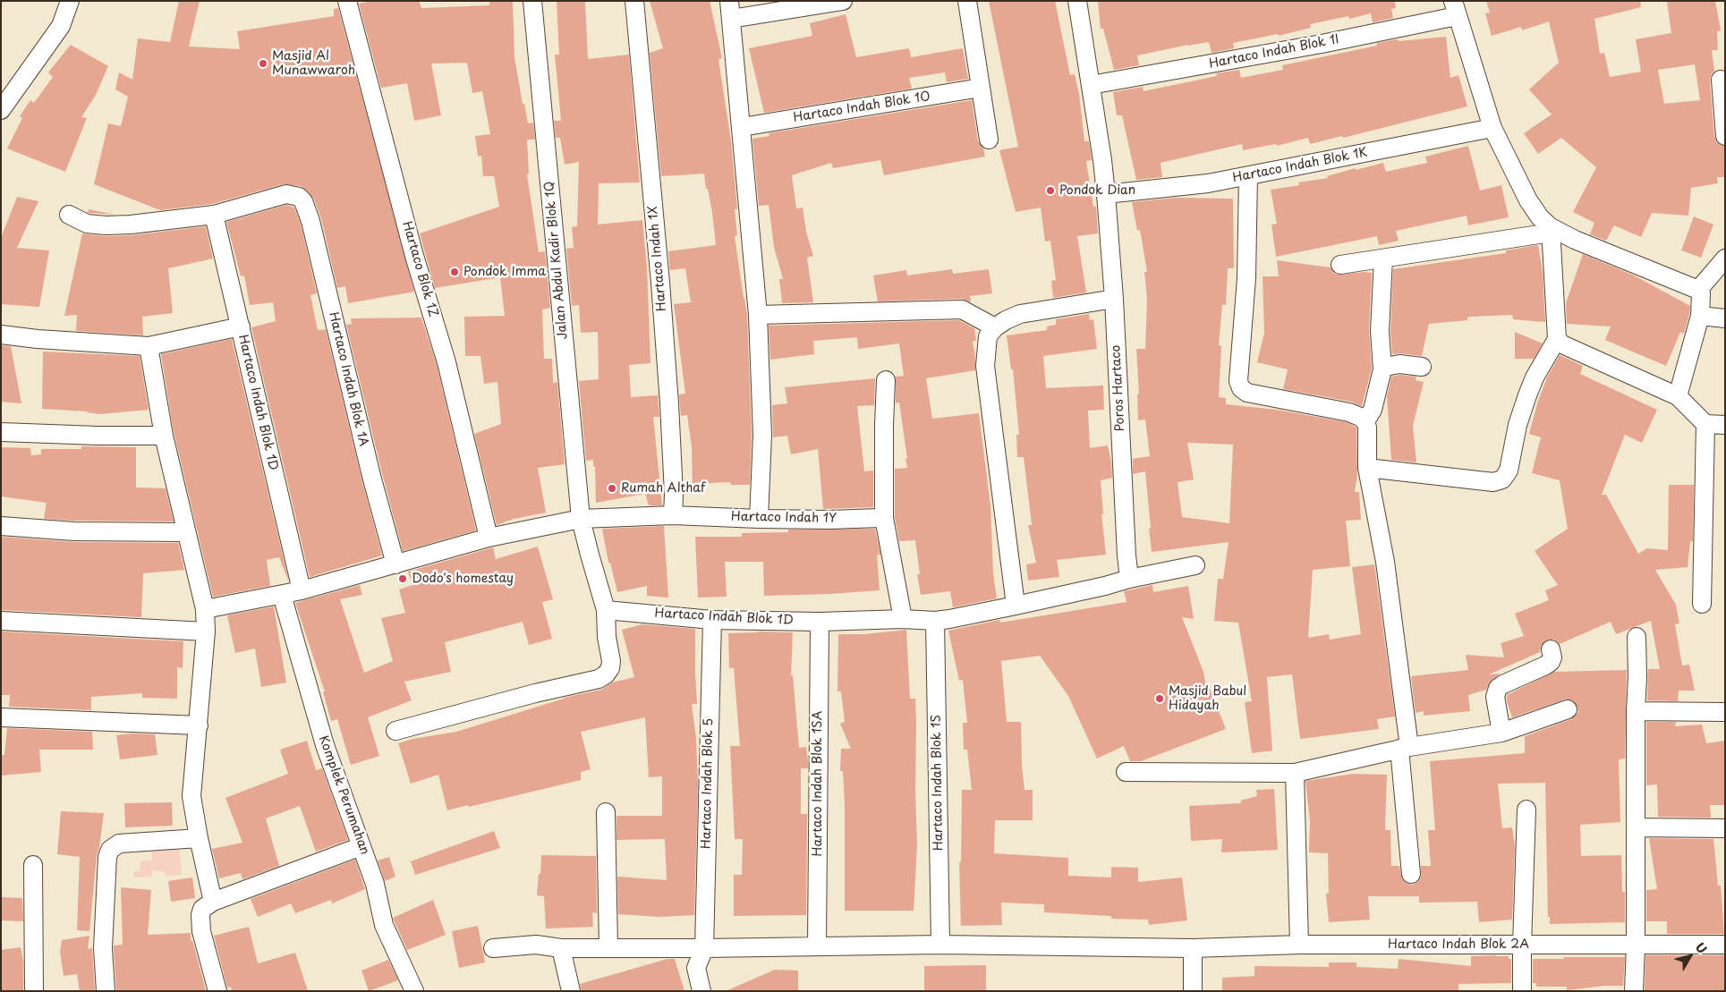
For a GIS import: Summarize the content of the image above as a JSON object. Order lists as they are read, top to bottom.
{
  "streets": {
    "street": [
      "Hartaco Indah Blok 1I",
      "Hartaco Indah Blok 1O",
      "Hartaco Indah Blok 1K",
      "Hartaco Indah 1X",
      "Jalan Abdul Kadir Blok 1Q",
      "Hartaco Blok 1Z",
      "Hartaco Indah Blok 1A",
      "Poros Hartaco",
      "Hartaco Indah Blok 1D",
      "Hartaco Indah 1Y",
      "Hartaco Indah Blok 1S",
      "Hartaco Indah Blok 5",
      "Hartaco Indah Blok 1SA",
      "Komplek Perumahan",
      "Hartaco Indah Blok 2A"
    ]
  },
  "crossings": [
    ["Hartaco Indah Blok 1I", "Poros Hartaco"],
    ["Hartaco Indah Blok 1K", "Poros Hartaco"],
    ["Hartaco Indah 1X", "Hartaco Indah 1Y"],
    ["Jalan Abdul Kadir Blok 1Q", "Hartaco Indah 1Y"],
    ["Hartaco Blok 1Z", "Hartaco Indah 1Y"],
    ["Hartaco Indah Blok 1A", "Hartaco Indah Blok 1D"],
    ["Hartaco Indah Blok 1A", "Hartaco Indah 1Y"],
    ["Hartaco Indah Blok 1D", "Hartaco Indah 1Y"],
    ["Hartaco Indah Blok 1D", "Hartaco Indah Blok 1S"],
    ["Hartaco Indah Blok 1D", "Hartaco Indah Blok 5"],
    ["Hartaco Indah Blok 1D", "Hartaco Indah Blok 1SA"],
    ["Hartaco Indah 1Y", "Komplek Perumahan"],
    ["Hartaco Indah Blok 1S", "Hartaco Indah Blok 2A"],
    ["Hartaco Indah Blok 5", "Hartaco Indah Blok 2A"],
    ["Hartaco Indah Blok 1SA", "Hartaco Indah Blok 2A"]
  ],
  "places": [
    "Masjid Al Munawwaroh",
    "Pondok Dian",
    "Pondok Imma",
    "Rumah Althaf",
    "Dodo's homestay",
    "Masjid Babul Hidayah"
  ],
  "north": "top right"
}
